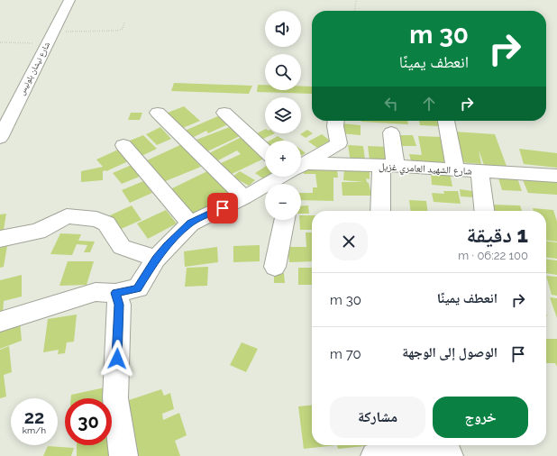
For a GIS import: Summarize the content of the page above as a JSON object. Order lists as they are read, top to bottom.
{
  "streets": {
    "street": ["شارع نيشان بلونيس", "شارع الشهيد العامري غزيل"]
  },
  "page": {
    "map_buttons": ["+", "−"],
    "turn": ["30 m", "انعطف يمينًا"],
    "heading": ["1 دقيقة", "100 m · 06:22"],
    "list": [
      {
        "name": "انعطف يمينًا",
        "value": "30 m"
      },
      {
        "name": "الوصول إلى الوجهة",
        "value": "70 m"
      }
    ],
    "buttons": ["خروج", "مشاركة"],
    "speed": "22 km/h",
    "limit": "30"
  }
}
